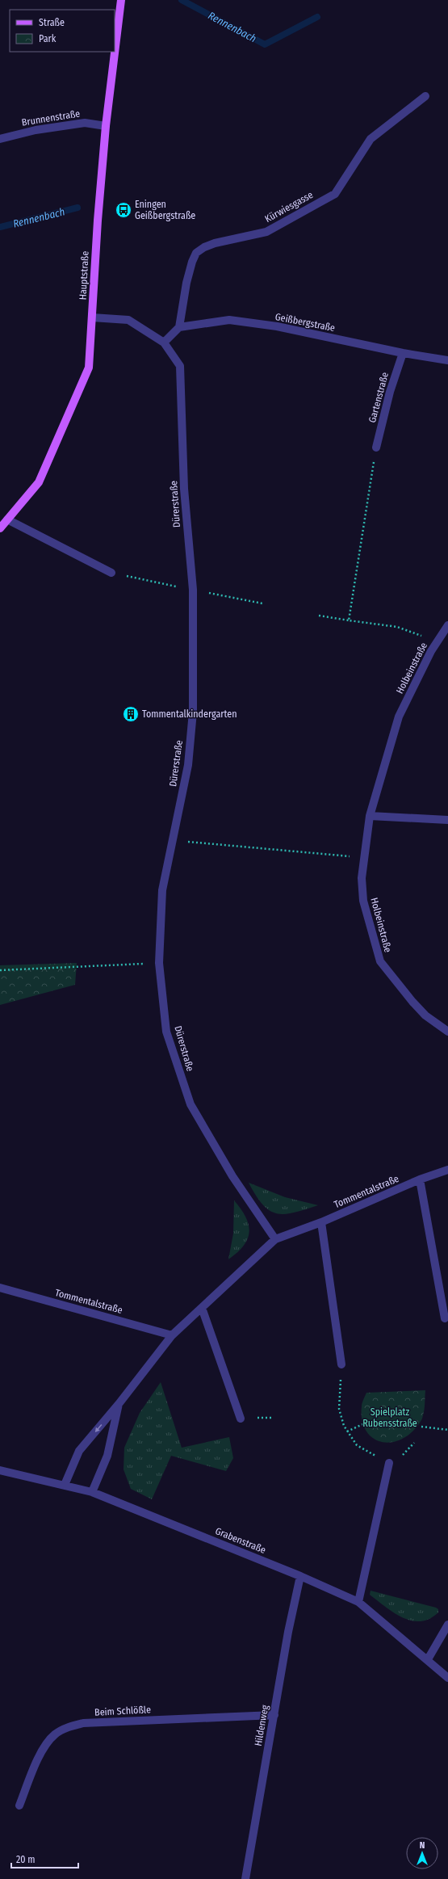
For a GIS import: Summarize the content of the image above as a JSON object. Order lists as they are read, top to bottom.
{
  "streets": {
    "main road": ["Hauptstraße"],
    "street": [
      "Brunnenstraße",
      "Kürwiesgasse",
      "Geißbergstraße",
      "Gartenstraße",
      "Dürerstraße",
      "Holbeinstraße",
      "Tommentalstraße",
      "Grabenstraße",
      "Beim Schlößle",
      "Hildenweg"
    ]
  },
  "crossings": [
    ["Brunnenstraße", "Hauptstraße"],
    ["Kürwiesgasse", "Geißbergstraße"],
    ["Hauptstraße", "Dürerstraße"],
    ["Geißbergstraße", "Gartenstraße"],
    ["Dürerstraße", "Tommentalstraße"],
    ["Tommentalstraße", "Grabenstraße"],
    ["Grabenstraße", "Hildenweg"],
    ["Beim Schlößle", "Hildenweg"]
  ],
  "water": ["Rennenbach"],
  "parks": ["Spielplatz Rubensstraße"],
  "places": {
    "bus stop": ["Eningen Geißbergstraße"],
    "building": ["Tommentalkindergarten"]
  },
  "legend": ["Straße", "Park"],
  "scale_bar": "20 m",
  "north": "top"
}
